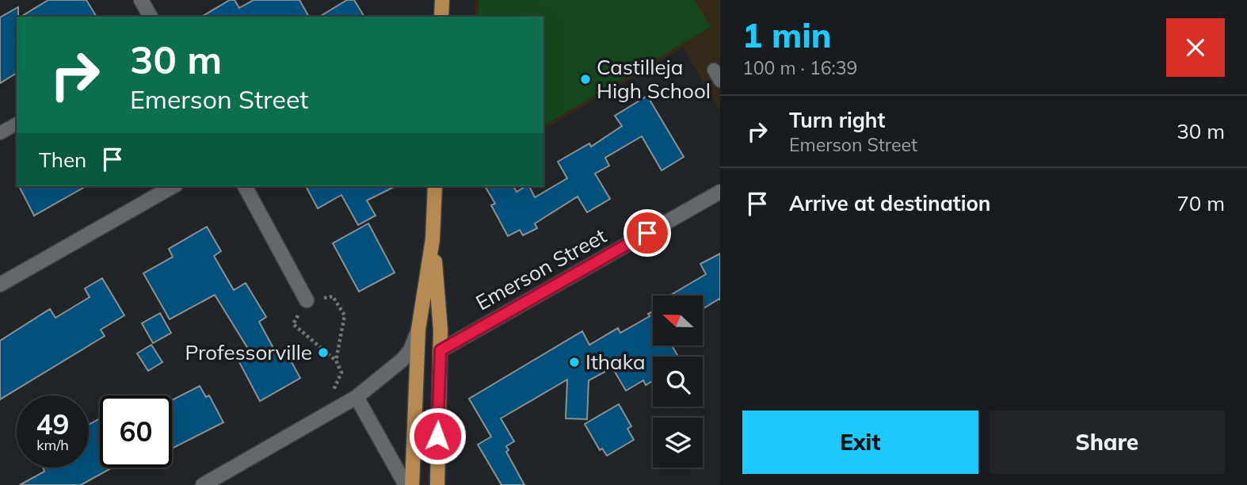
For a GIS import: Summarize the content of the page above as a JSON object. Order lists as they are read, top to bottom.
{
  "streets": {
    "street": ["Emerson Street"]
  },
  "places": ["Castilleja High School", "Professorville", "Ithaka"],
  "north": "left",
  "page": {
    "heading": ["1 min", "100 m · 16:39"],
    "turn": ["30 m", "Emerson Street"],
    "list": [
      {
        "name": "Turn right",
        "note": "Emerson Street",
        "value": "30 m"
      },
      {
        "name": "Arrive at destination",
        "value": "70 m"
      }
    ],
    "then": "Then",
    "speed": "49 km/h",
    "limit": "60",
    "buttons": ["Exit", "Share"]
  }
}
